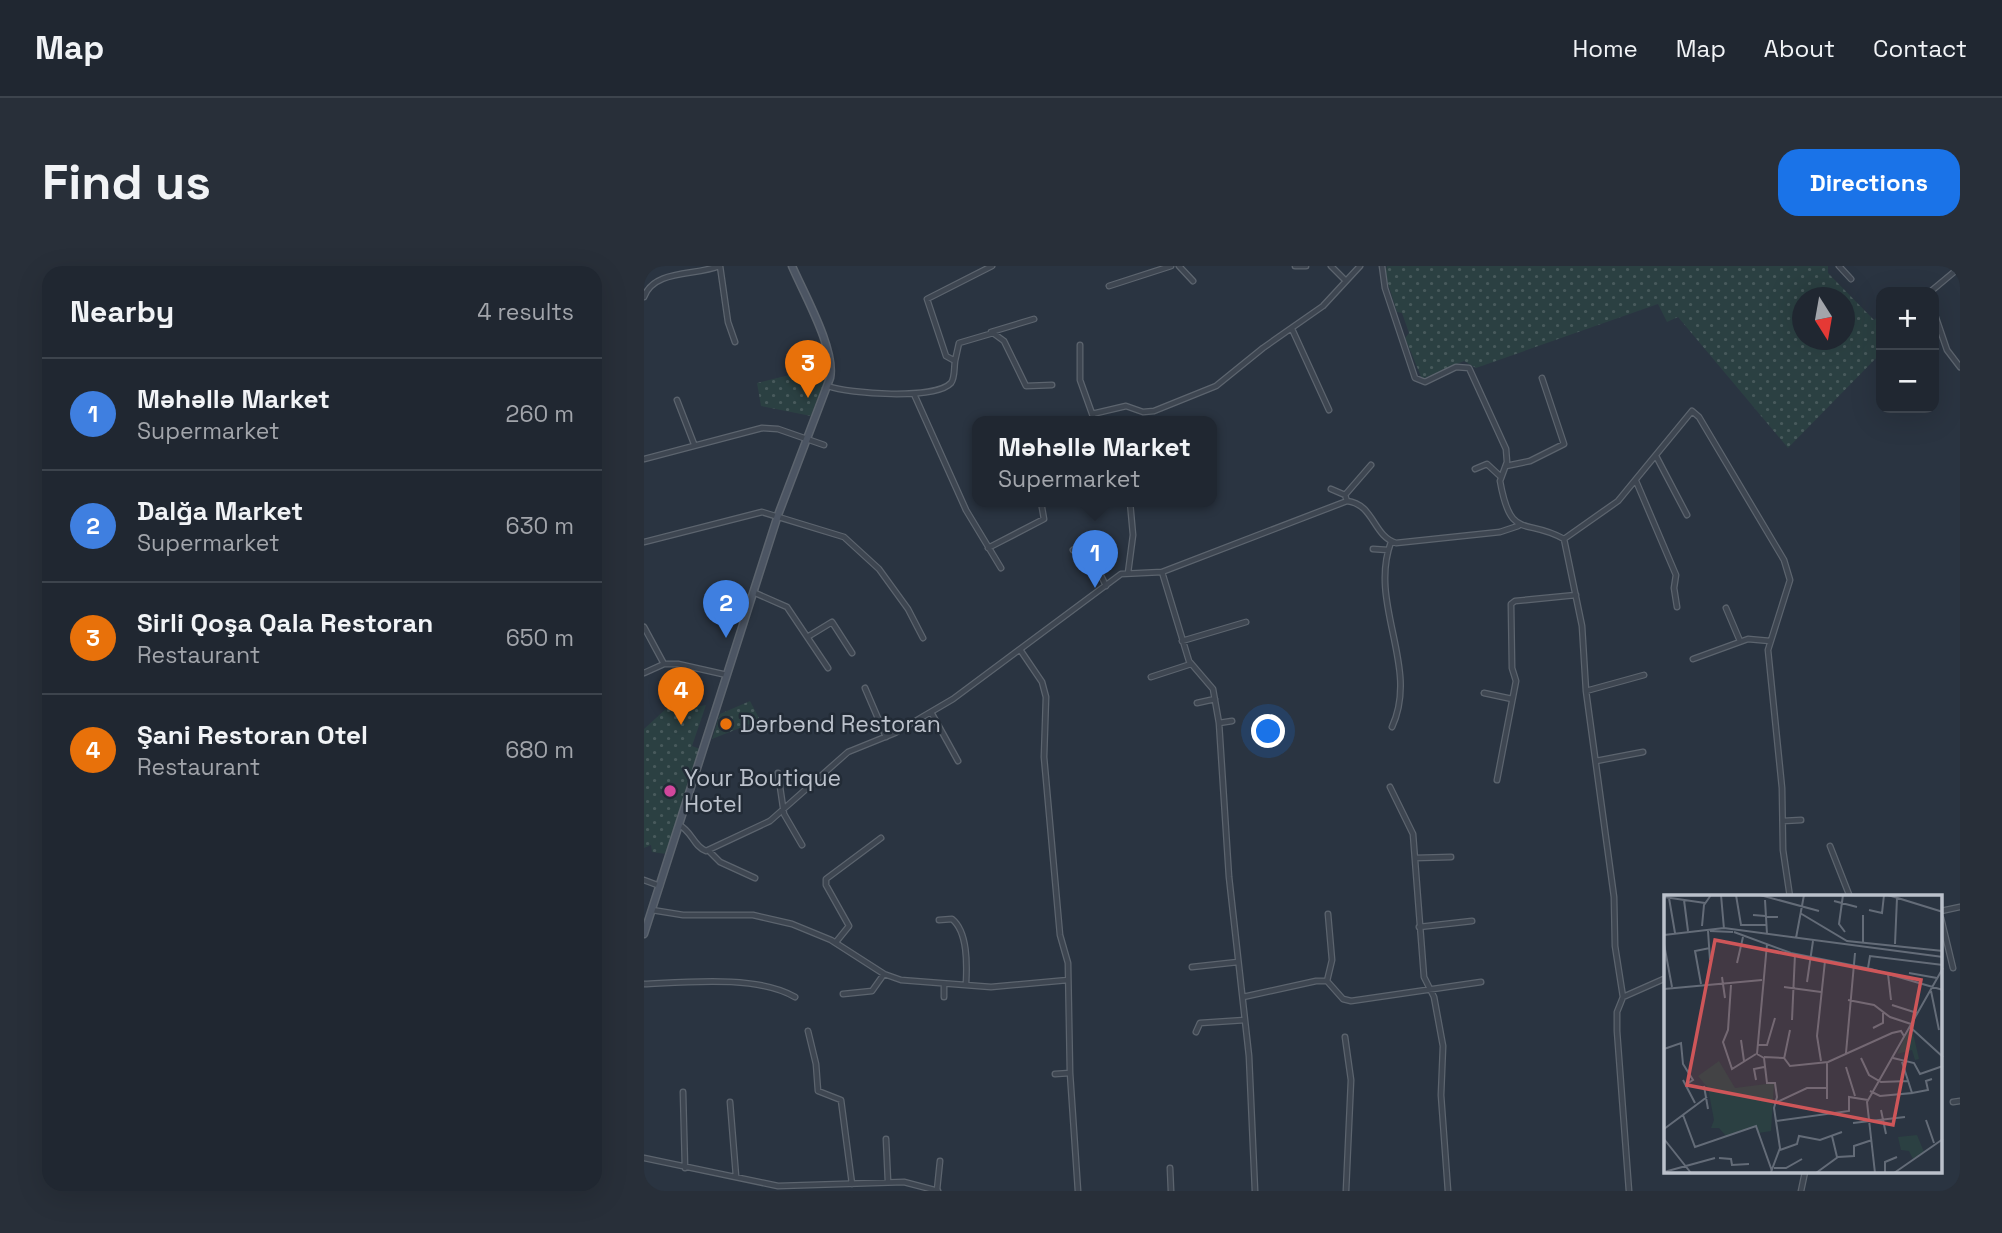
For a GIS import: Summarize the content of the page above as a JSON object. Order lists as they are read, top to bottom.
{
  "places": ["Dərbənd Restoran", "Your Boutique Hotel"],
  "north": "bottom",
  "page": {
    "header": "Map",
    "nav": [
      "Home",
      "Map",
      "About",
      "Contact"
    ],
    "buttons": "Directions",
    "title": "Find us",
    "heading": ["Nearby", "4 results"],
    "map_buttons": ["+", "−"],
    "pins": [
      "3",
      "1",
      "2",
      "4"
    ],
    "list": [
      {
        "mark": "1",
        "name": "Məhəllə Market",
        "note": "Supermarket",
        "value": "260 m"
      },
      {
        "mark": "2",
        "name": "Dalğa Market",
        "note": "Supermarket",
        "value": "630 m"
      },
      {
        "mark": "3",
        "name": "Sirli Qoşa Qala Restoran",
        "note": "Restaurant",
        "value": "650 m"
      },
      {
        "mark": "4",
        "name": "Şani Restoran Otel",
        "note": "Restaurant",
        "value": "680 m"
      }
    ],
    "popup": ["Məhəllə Market", "Supermarket"]
  }
}
